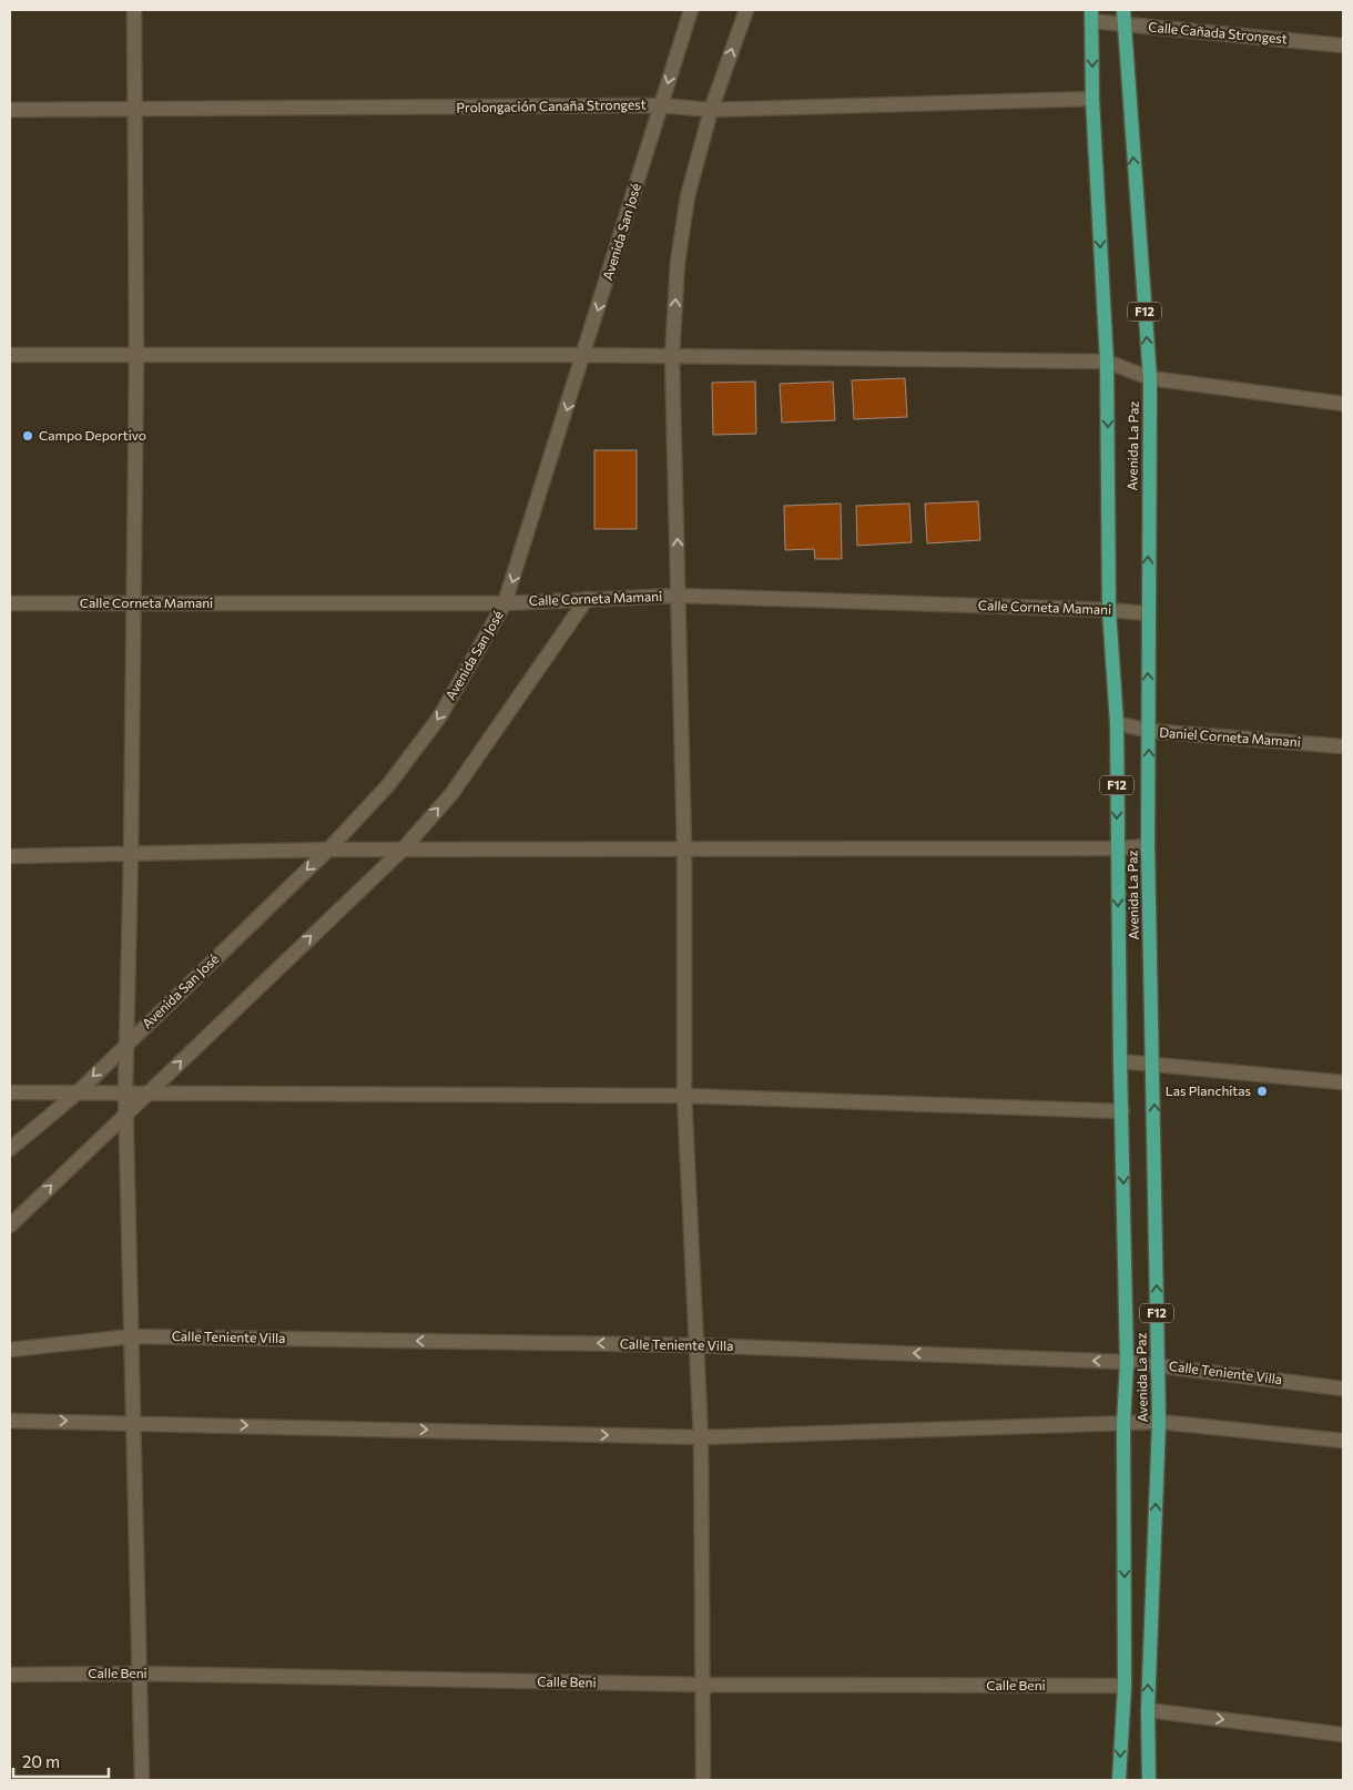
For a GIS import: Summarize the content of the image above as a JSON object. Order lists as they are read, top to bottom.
{
  "streets": {
    "main road": ["F12", "Avenida La Paz"],
    "street": [
      "Calle Cañada Strongest",
      "Prolongación Canaña Strongest",
      "Avenida San José",
      "Calle Corneta Mamani",
      "Daniel Corneta Mamani",
      "Calle Teniente Villa",
      "Calle Beni"
    ]
  },
  "crossings": [
    ["Calle Cañada Strongest", "Avenida La Paz"],
    ["Prolongación Canaña Strongest", "Avenida San José"],
    ["Prolongación Canaña Strongest", "Avenida La Paz"],
    ["Avenida San José", "Calle Corneta Mamani"],
    ["Avenida La Paz", "Calle Corneta Mamani"],
    ["Avenida La Paz", "Daniel Corneta Mamani"],
    ["Avenida La Paz", "Calle Teniente Villa"],
    ["Avenida La Paz", "Calle Beni"]
  ],
  "places": ["Campo Deportivo", "Las Planchitas"],
  "scale_bar": "20 m"
}
